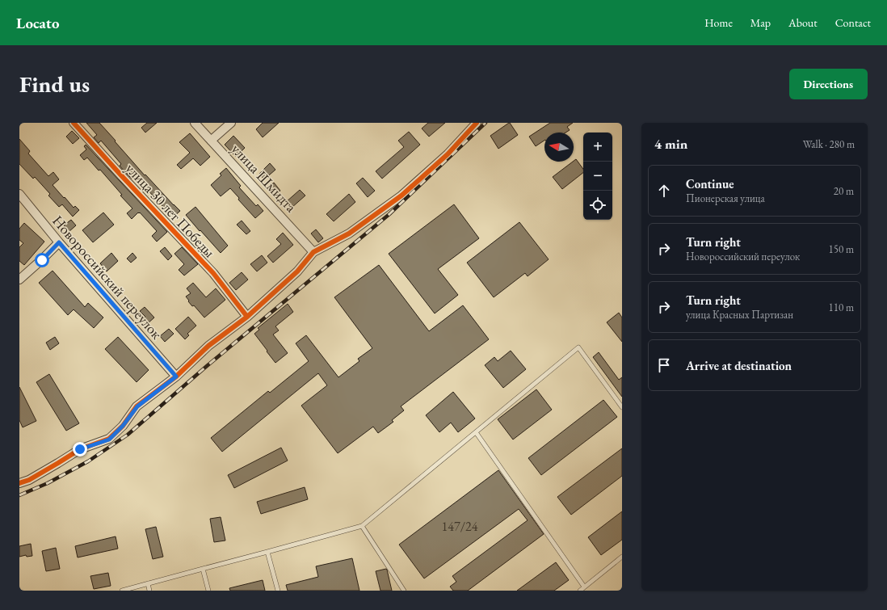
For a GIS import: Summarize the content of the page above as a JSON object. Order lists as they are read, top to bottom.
{
  "streets": {
    "street": ["улица Шмидта", "улица 30 лет Победы", "Новороссийский переулок"]
  },
  "house_numbers": ["147/24"],
  "north": "left",
  "page": {
    "header": "Locato",
    "nav": [
      "Home",
      "Map",
      "About",
      "Contact"
    ],
    "buttons": "Directions",
    "title": "Find us",
    "heading": ["4 min", "Walk · 280 m"],
    "map_buttons": ["+", "−"],
    "list": [
      ["Continue", "Пионерская улица", "20 m"],
      ["Turn right", "Новороссийский переулок", "150 m"],
      ["Turn right", "улица Красных Партизан", "110 m"],
      "Arrive at destination"
    ]
  }
}
